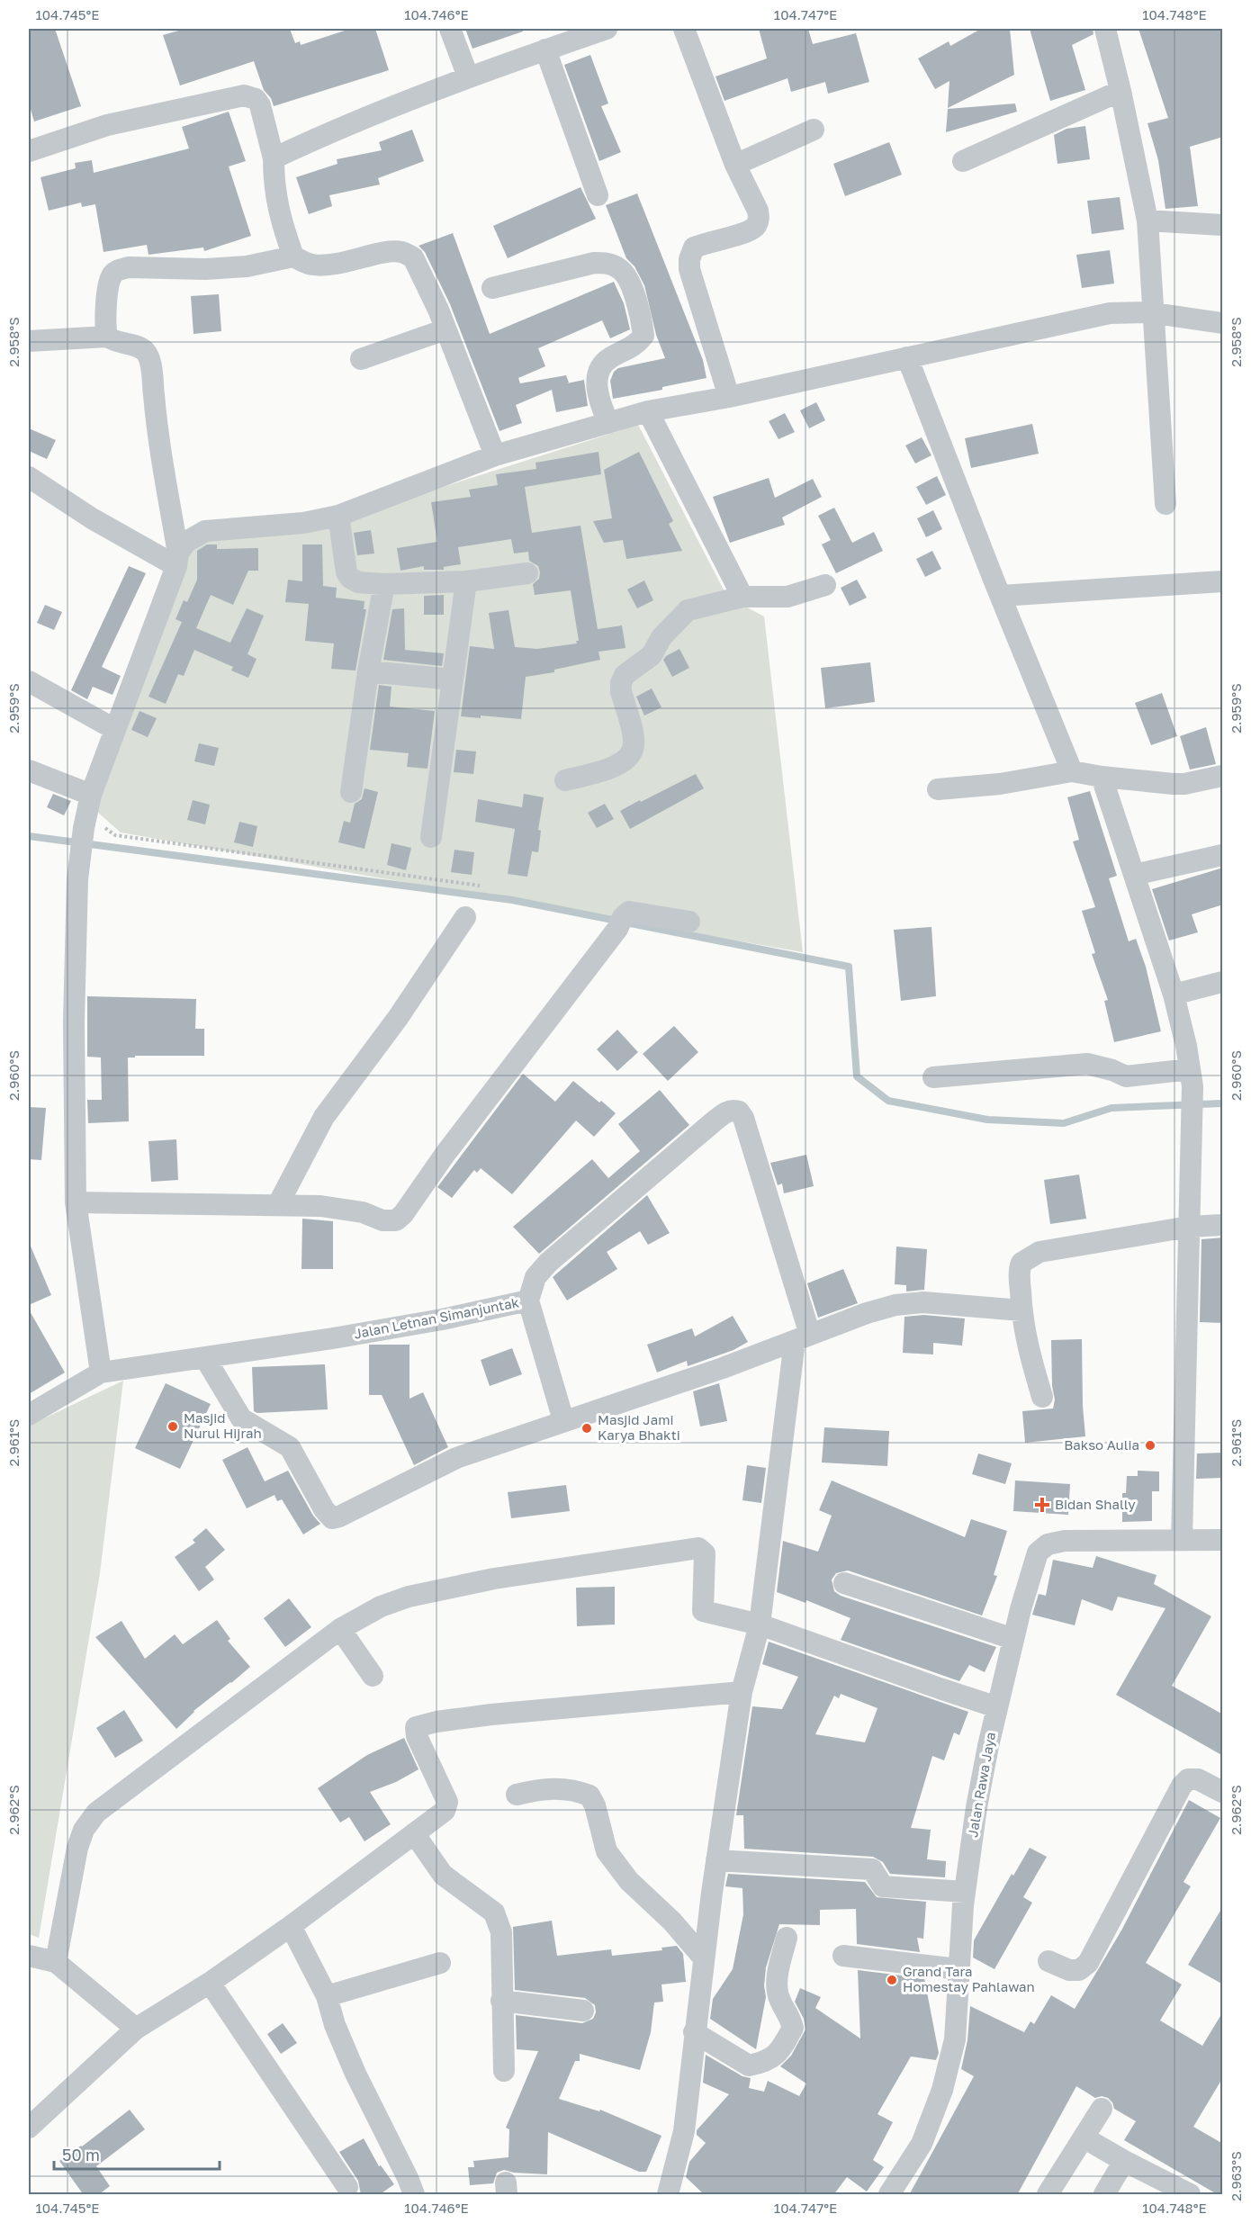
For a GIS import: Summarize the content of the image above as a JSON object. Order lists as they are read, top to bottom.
{
  "streets": {
    "street": ["Jalan Letnan Simanjuntak", "Jalan Rawa Jaya"]
  },
  "places": {
    "other": [
      "Masjid Nurul Hijrah",
      "Masjid Jami Karya Bhakti",
      "Bakso Aulia",
      "Grand Tara Homestay Pahlawan"
    ],
    "health": ["Bidan Shally"]
  },
  "scale_bar": "50 m",
  "coordinates": [
    "104.745°E",
    "104.746°E",
    "104.747°E",
    "104.748°E",
    "2.958°S",
    "2.959°S",
    "2.960°S",
    "2.961°S",
    "2.962°S",
    "2.963°S"
  ]
}
